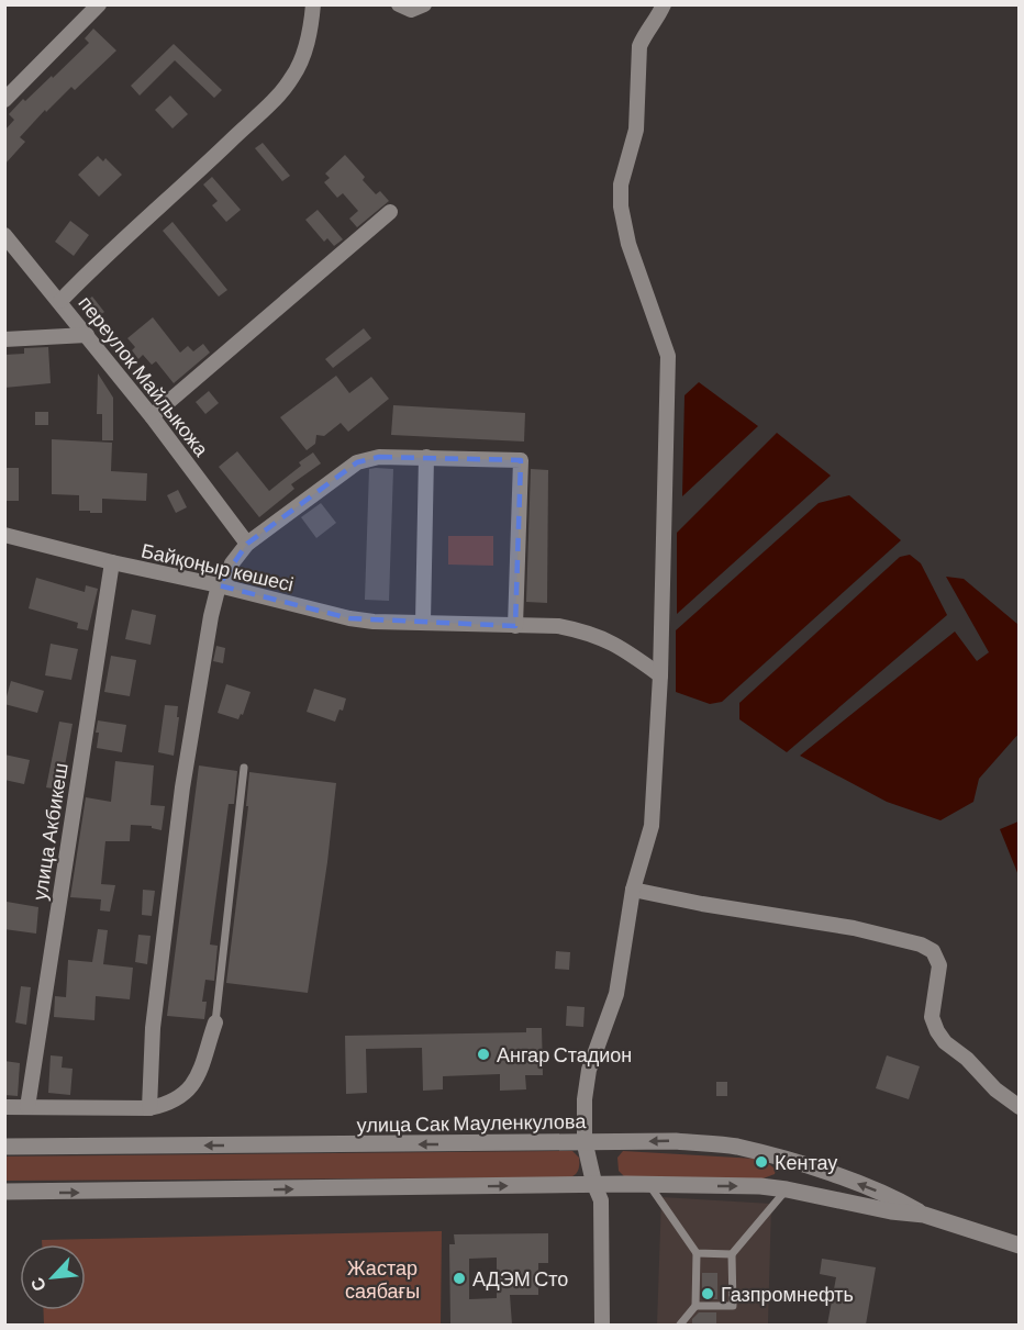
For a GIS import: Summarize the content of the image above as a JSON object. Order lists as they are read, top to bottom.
{
  "streets": {
    "main road": ["улица Сак Мауленкулова"],
    "street": ["переулок Майлыкожа", "Байқоңыр көшесі", "улица Акбикеш"]
  },
  "crossings": [
    ["Байқоңыр көшесі", "улица Акбикеш"]
  ],
  "parks": ["Жастар саябағы"],
  "places": [
    "Ангар Стадион",
    "Кентау",
    "АДЭМ Сто",
    "Газпромнефть"
  ],
  "north": "bottom left"
}
